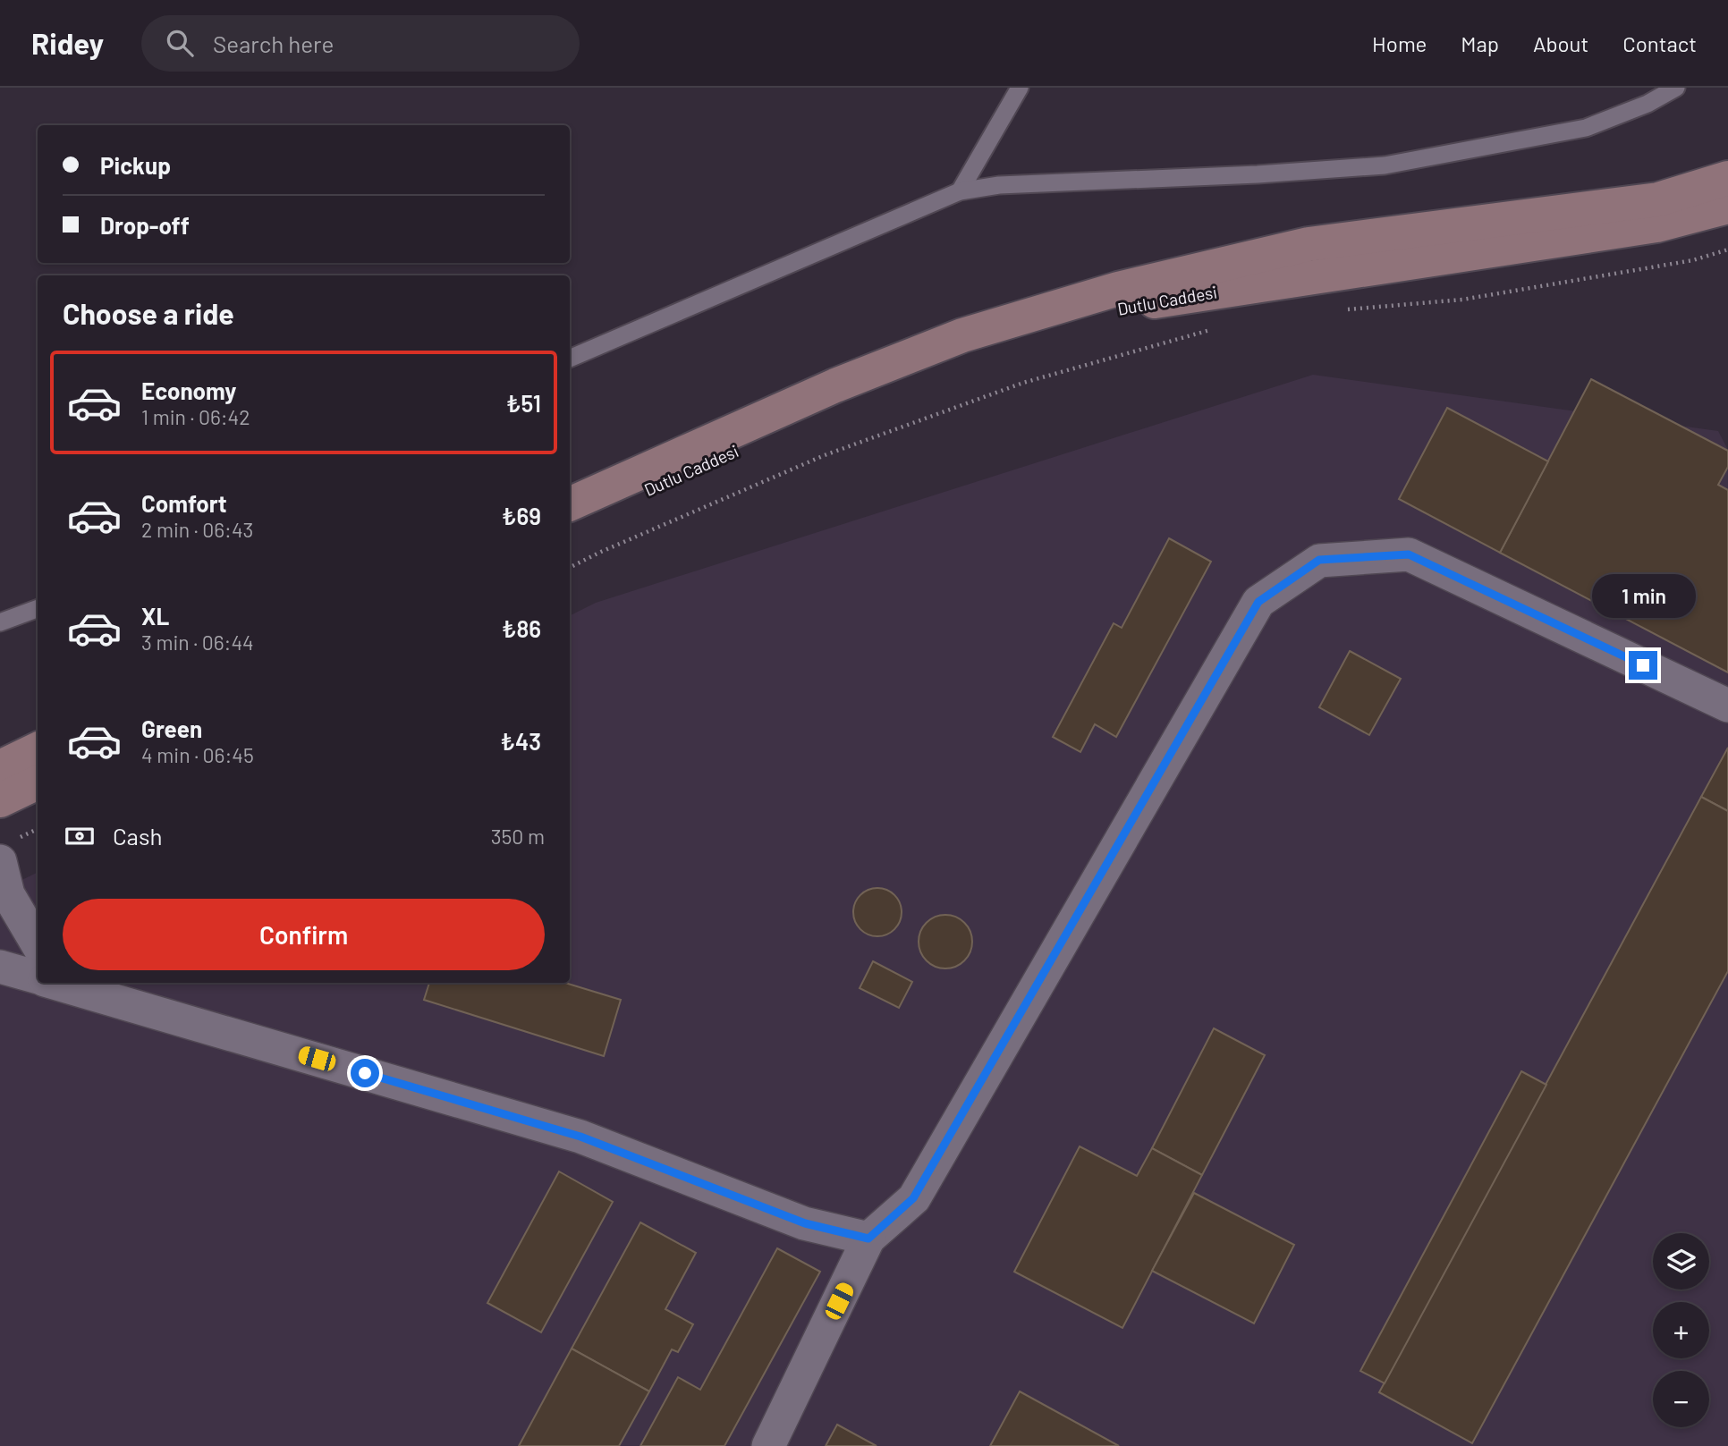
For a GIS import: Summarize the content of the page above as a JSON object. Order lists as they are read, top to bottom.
{
  "streets": {
    "main road": ["Dutlu Caddesi"]
  },
  "page": {
    "header": "Ridey",
    "search": "Search here",
    "nav": [
      "Home",
      "Map",
      "About",
      "Contact"
    ],
    "banner": ["Pickup", "Drop-off"],
    "heading": "Choose a ride",
    "list": [
      {
        "name": "Economy",
        "note": "1 min · 06:42",
        "value": "₺51"
      },
      {
        "name": "Comfort",
        "note": "2 min · 06:43",
        "value": "₺69"
      },
      {
        "name": "XL",
        "note": "3 min · 06:44",
        "value": "₺86"
      },
      {
        "name": "Green",
        "note": "4 min · 06:45",
        "value": "₺43"
      }
    ],
    "bubble": "1 min",
    "pay": ["Cash", "350 m"],
    "buttons": "Confirm",
    "map_buttons": ["+", "−"]
  }
}
